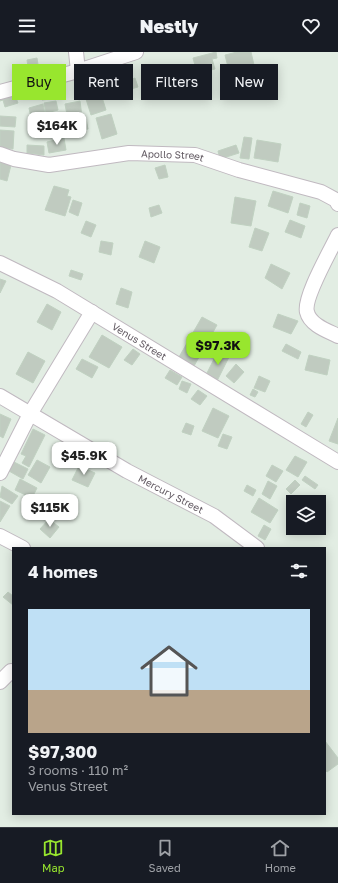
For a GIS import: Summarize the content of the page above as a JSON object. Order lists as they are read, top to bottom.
{
  "streets": {
    "street": ["Apollo Street", "Venus Street", "Mercury Street"]
  },
  "page": {
    "header": "Nestly",
    "chip": [
      "Buy",
      "Rent",
      "Filters",
      "New"
    ],
    "price": [
      "$164K",
      "$97.3K",
      "$45.9K",
      "$115K"
    ],
    "heading": "4 homes",
    "list": [
      {
        "name": "$97,300",
        "note": "3 rooms · 110 m² · Venus Street"
      }
    ],
    "tabs": ["Map", "Saved", "Home"]
  }
}
